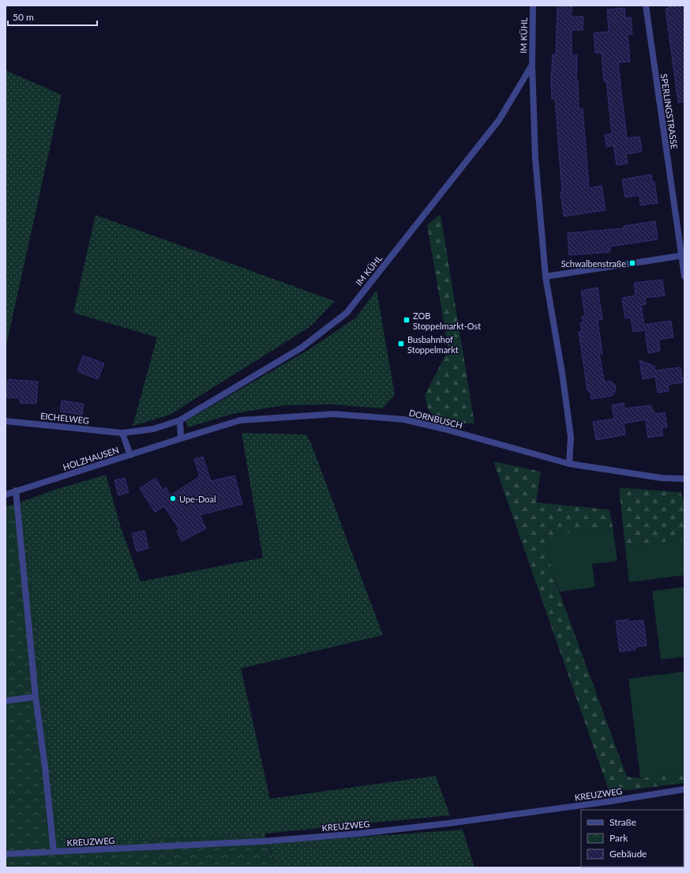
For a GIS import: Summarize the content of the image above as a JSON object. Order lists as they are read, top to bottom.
{
  "streets": {
    "street": [
      "IM KÜHL",
      "SPERLINGSTRASSE",
      "EICHELWEG",
      "DORNBUSCH",
      "HOLZHAUSEN",
      "KREUZWEG"
    ]
  },
  "crossings": [
    ["IM KÜHL", "EICHELWEG"],
    ["IM KÜHL", "DORNBUSCH"],
    ["DORNBUSCH", "HOLZHAUSEN"]
  ],
  "places": {
    "transit": ["Schwalbenstraße", "ZOB Stoppelmarkt-Ost", "Busbahnhof Stoppelmarkt"],
    "other": ["Upe-Doal"]
  },
  "legend": ["Straße", "Park", "Gebäude"],
  "scale_bar": "50 m"
}
